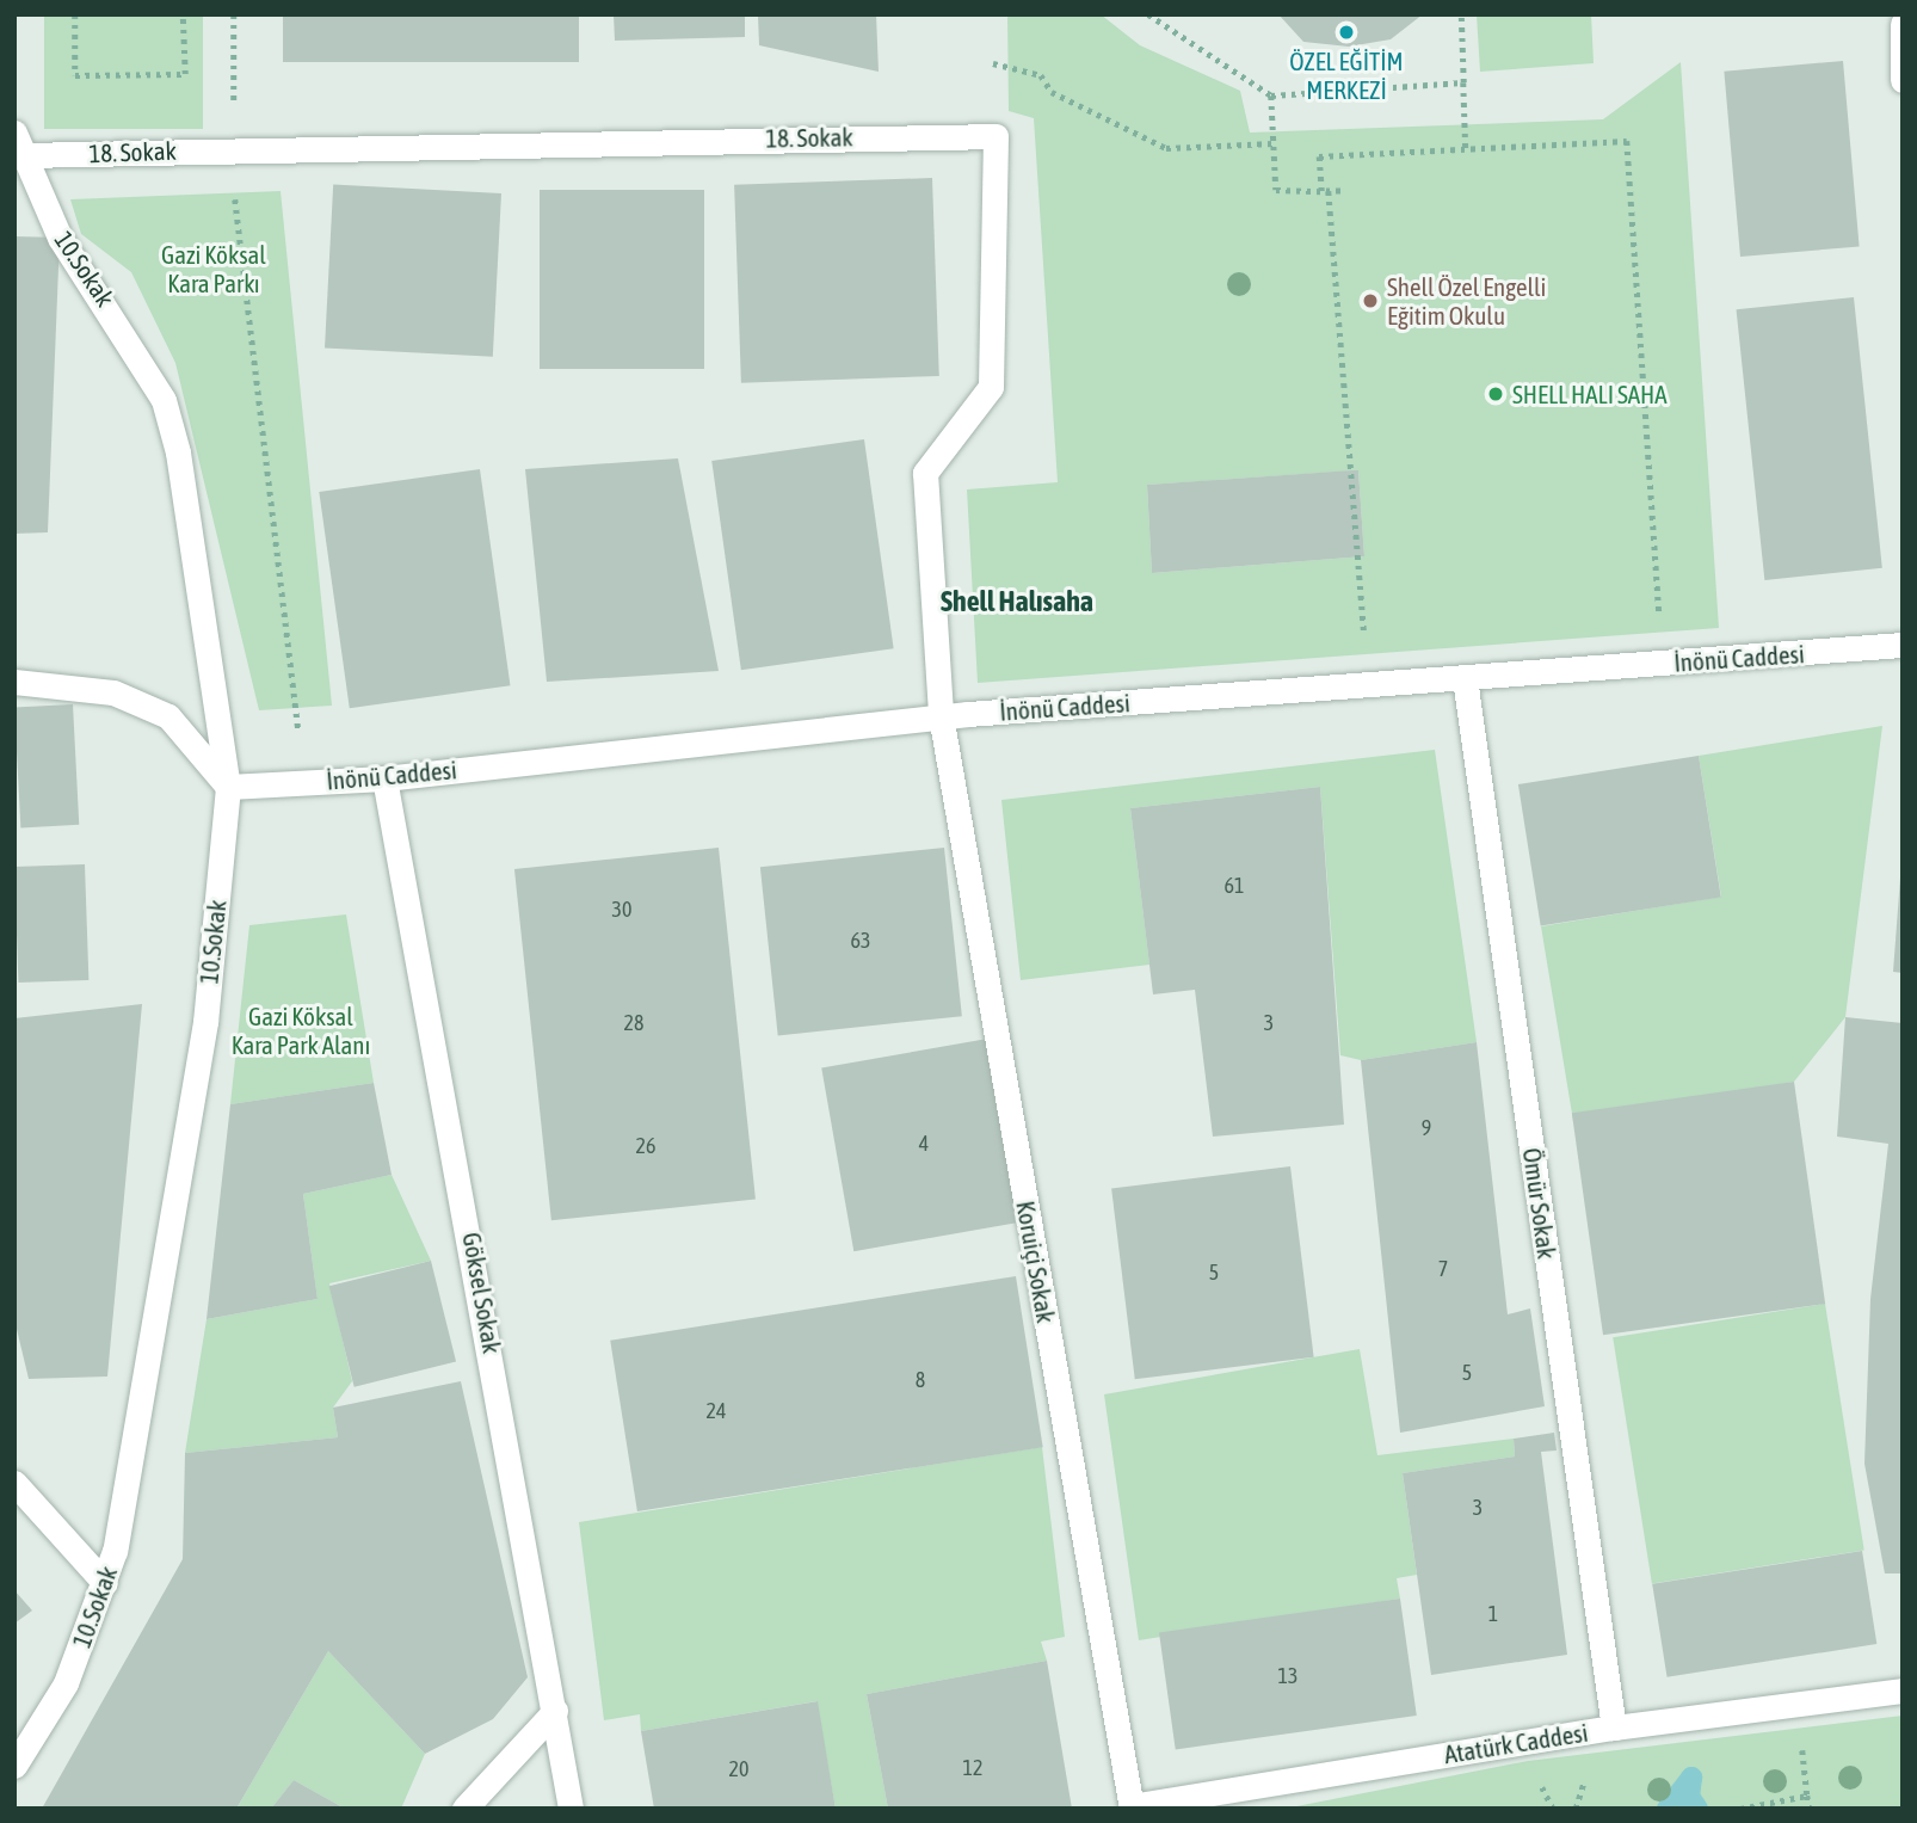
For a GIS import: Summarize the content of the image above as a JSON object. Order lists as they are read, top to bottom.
{
  "streets": {
    "street": [
      "18. Sokak",
      "10.Sokak",
      "İnönü Caddesi",
      "Ömür Sokak",
      "Koruiçi Sokak",
      "Göksel Sokak",
      "Atatürk Caddesi"
    ]
  },
  "crossings": [
    ["18. Sokak", "10.Sokak"],
    ["18. Sokak", "İnönü Caddesi"],
    ["18. Sokak", "Koruiçi Sokak"],
    ["10.Sokak", "İnönü Caddesi"],
    ["İnönü Caddesi", "Ömür Sokak"],
    ["İnönü Caddesi", "Koruiçi Sokak"],
    ["İnönü Caddesi", "Göksel Sokak"],
    ["Ömür Sokak", "Atatürk Caddesi"],
    ["Koruiçi Sokak", "Atatürk Caddesi"]
  ],
  "districts": ["Shell Halısaha"],
  "parks": ["Gazi Köksal Kara Parkı", "Gazi Köksal Kara Park Alanı"],
  "places": ["ÖZEL EĞİTİM MERKEZİ", "Shell Özel Engelli Eğitim Okulu", "SHELL HALI SAHA"],
  "house_numbers": [
    "61",
    "30",
    "63",
    "28",
    "3",
    "9",
    "4",
    "26",
    "7",
    "5",
    "5",
    "8",
    "24",
    "3",
    "1",
    "13",
    "12",
    "20"
  ]
}
